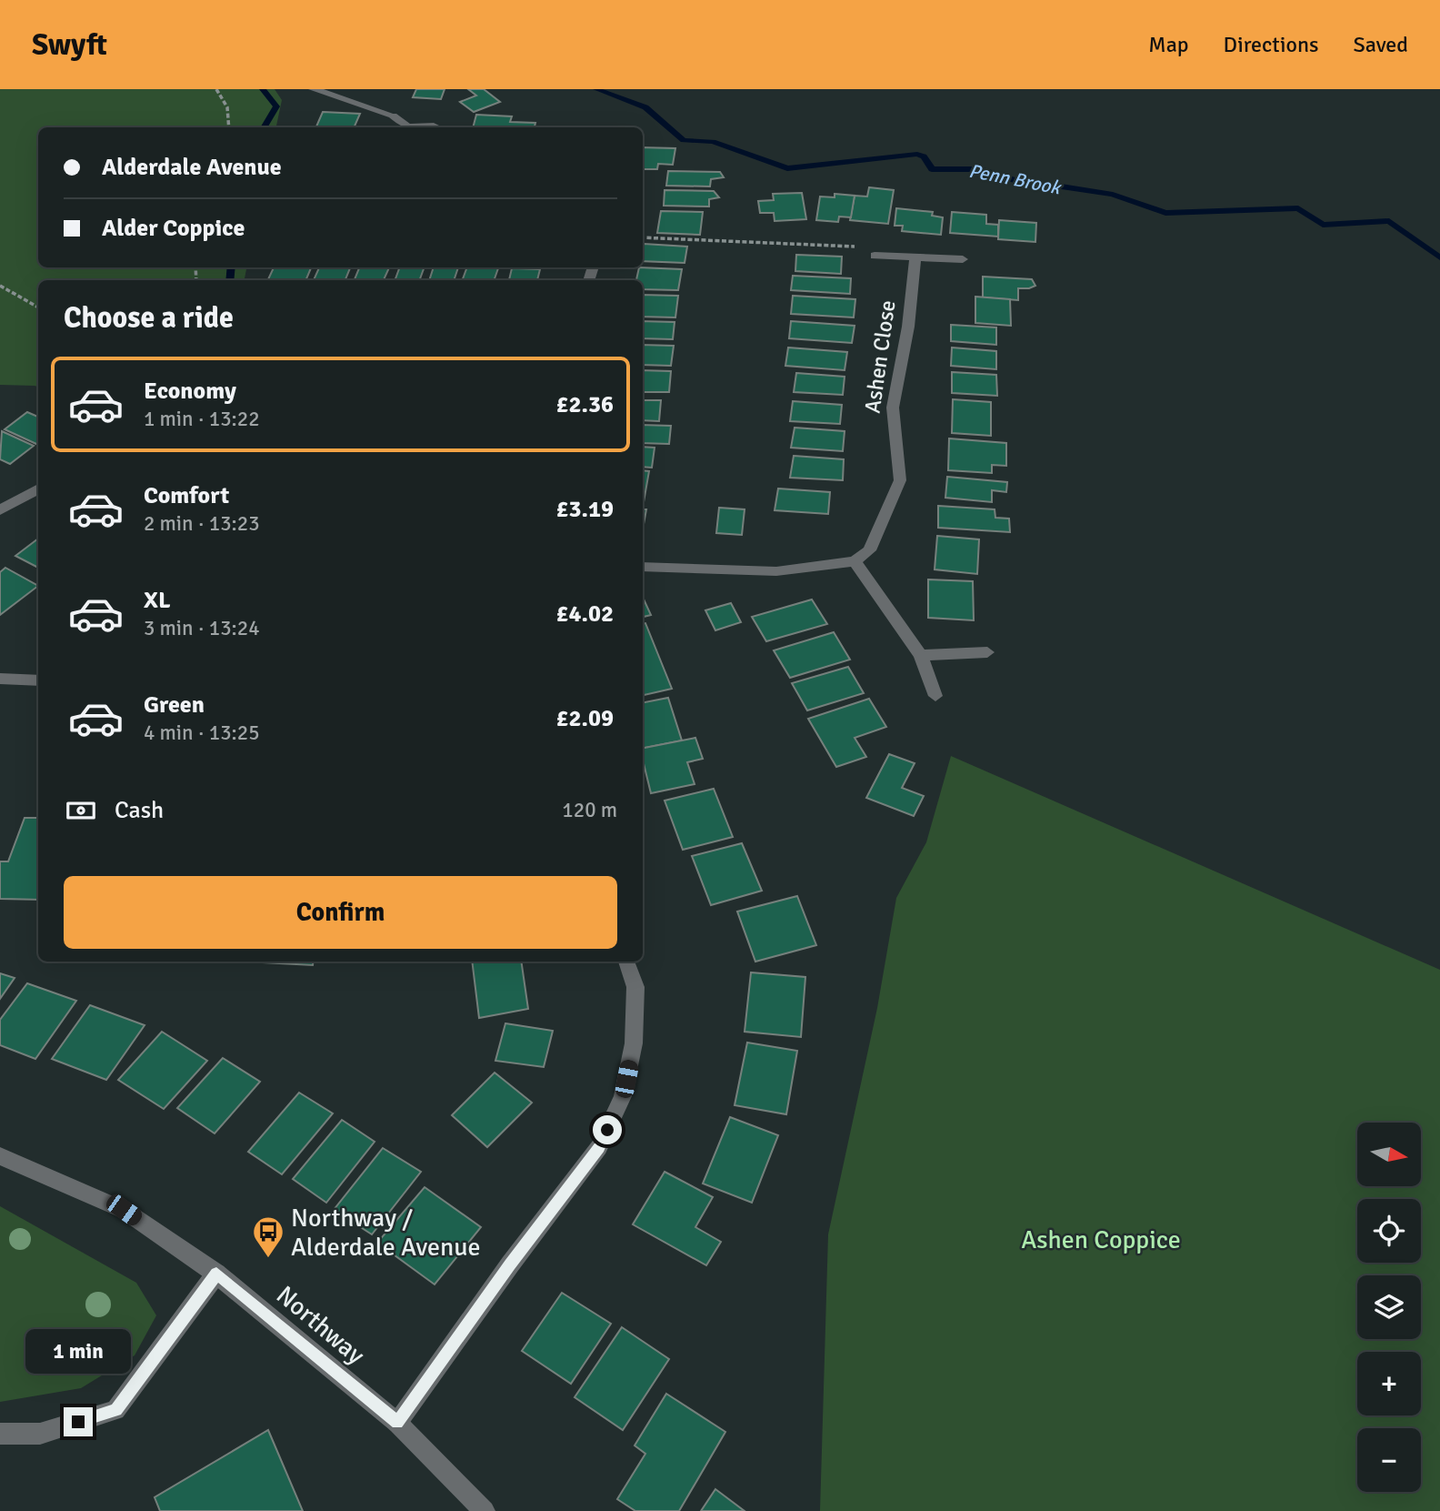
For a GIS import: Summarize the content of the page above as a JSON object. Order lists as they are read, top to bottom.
{
  "streets": {
    "street": ["Ashen Close", "Northway"]
  },
  "water": ["Penn Brook"],
  "parks": ["Ashen Coppice"],
  "places": {
    "bus stop": ["Northway / Alderdale Avenue"]
  },
  "north": "right",
  "page": {
    "header": "Swyft",
    "nav": ["Map", "Directions", "Saved"],
    "banner": ["Alderdale Avenue", "Alder Coppice"],
    "heading": "Choose a ride",
    "list": [
      {
        "name": "Economy",
        "note": "1 min · 13:22",
        "value": "£2.36"
      },
      {
        "name": "Comfort",
        "note": "2 min · 13:23",
        "value": "£3.19"
      },
      {
        "name": "XL",
        "note": "3 min · 13:24",
        "value": "£4.02"
      },
      {
        "name": "Green",
        "note": "4 min · 13:25",
        "value": "£2.09"
      }
    ],
    "pay": ["Cash", "120 m"],
    "buttons": "Confirm",
    "map_buttons": ["+", "−"],
    "bubble": "1 min"
  }
}
